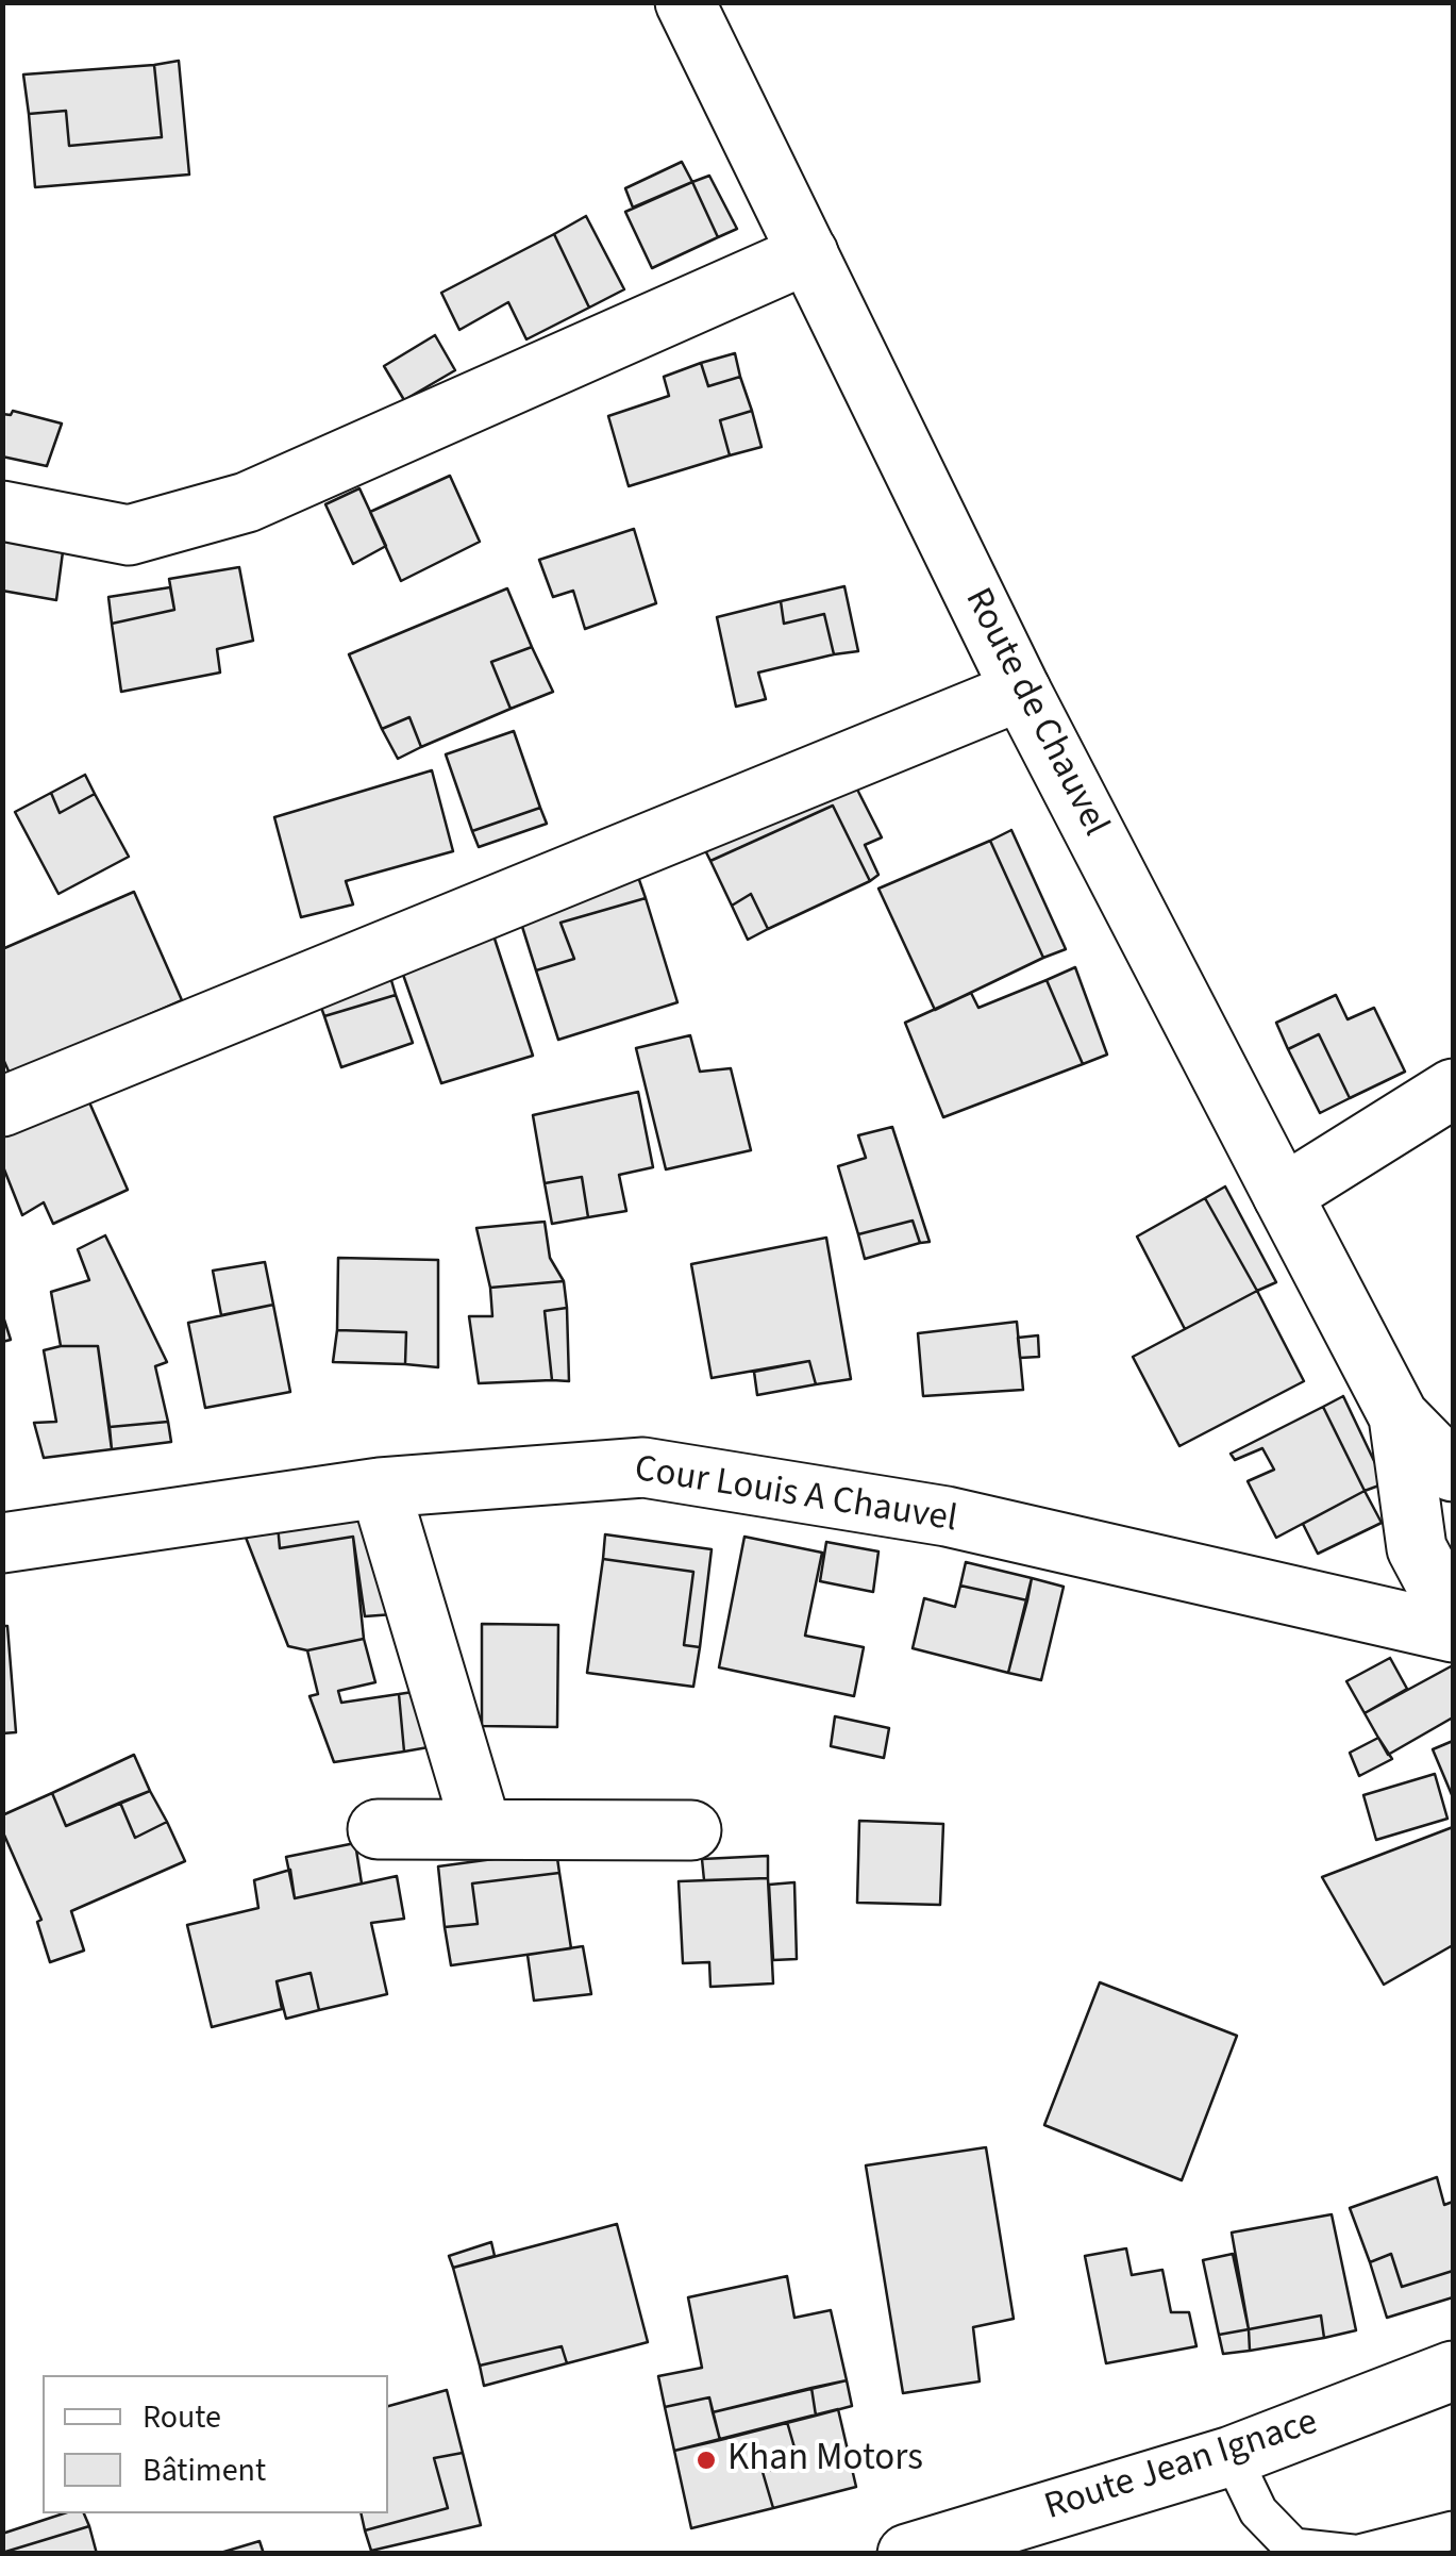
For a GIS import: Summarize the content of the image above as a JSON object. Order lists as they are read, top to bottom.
{
  "streets": {
    "street": ["Route de Chauvel", "Cour Louis A Chauvel", "Route Jean Ignace"]
  },
  "places": ["Khan Motors"],
  "legend": ["Route", "Bâtiment"]
}
